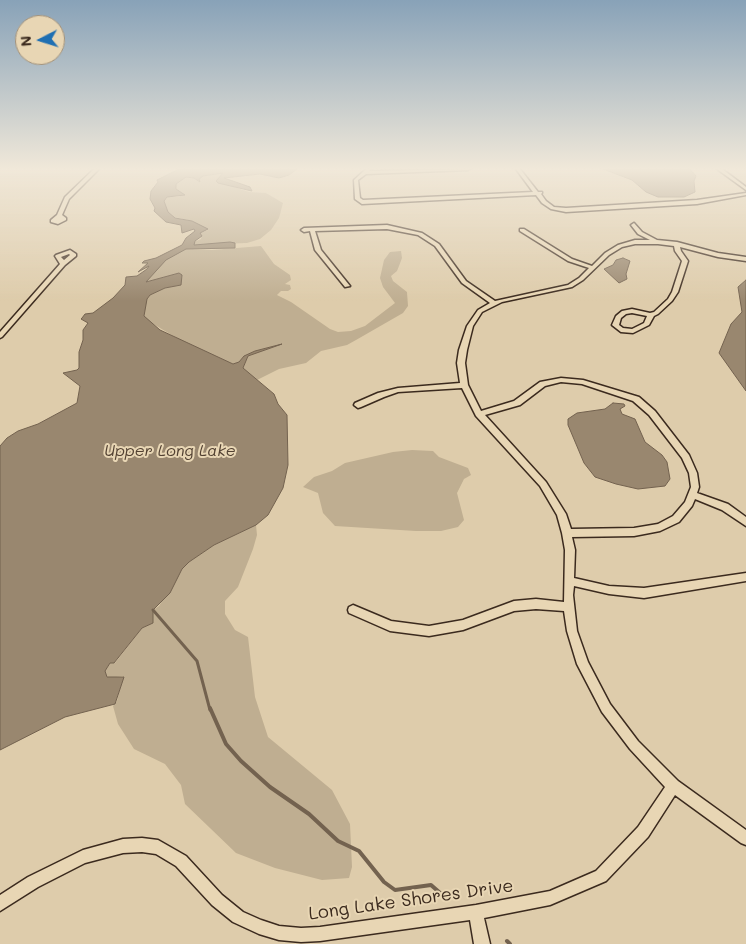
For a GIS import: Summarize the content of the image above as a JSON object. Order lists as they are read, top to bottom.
{
  "streets": {
    "street": ["Long Lake Shores Drive"]
  },
  "water": ["Upper Long Lake"],
  "north": "left"
}
